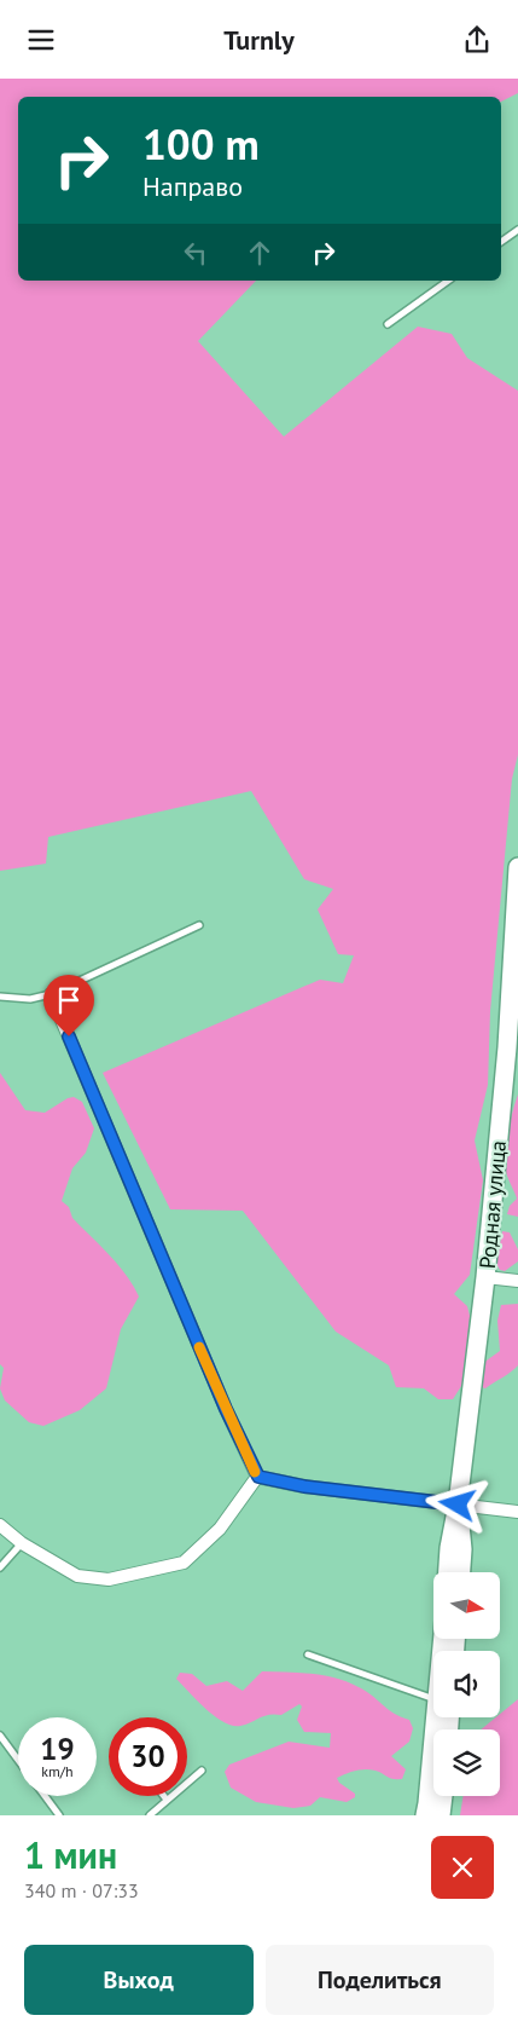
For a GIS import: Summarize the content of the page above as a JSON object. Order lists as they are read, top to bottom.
{
  "streets": {
    "street": ["Родная улица"]
  },
  "north": "right",
  "page": {
    "header": "Turnly",
    "turn": ["100 m", "Направо"],
    "speed": "19 km/h",
    "limit": "30",
    "heading": ["1 мин", "340 m · 07:33"],
    "buttons": ["Выход", "Поделиться"]
  }
}
